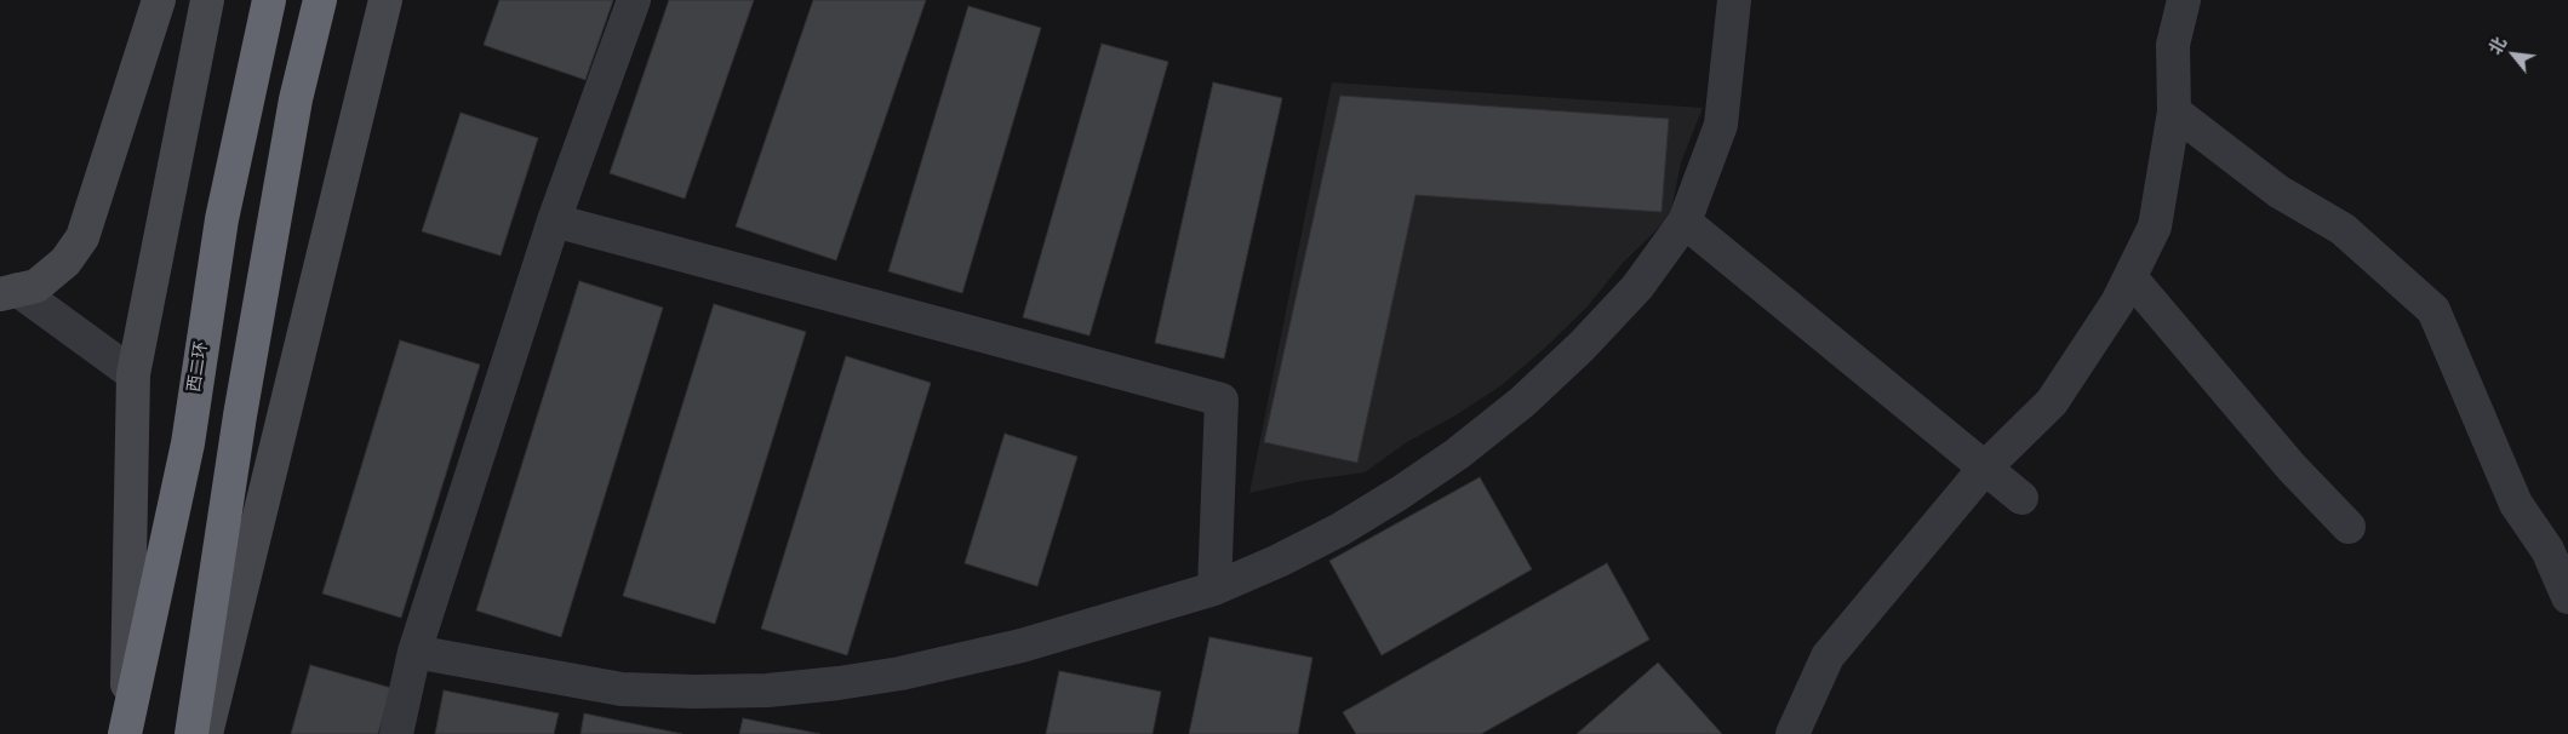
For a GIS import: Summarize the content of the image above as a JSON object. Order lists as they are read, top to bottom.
{
  "streets": {
    "highway": ["西二环"]
  },
  "north": "top left"
}
